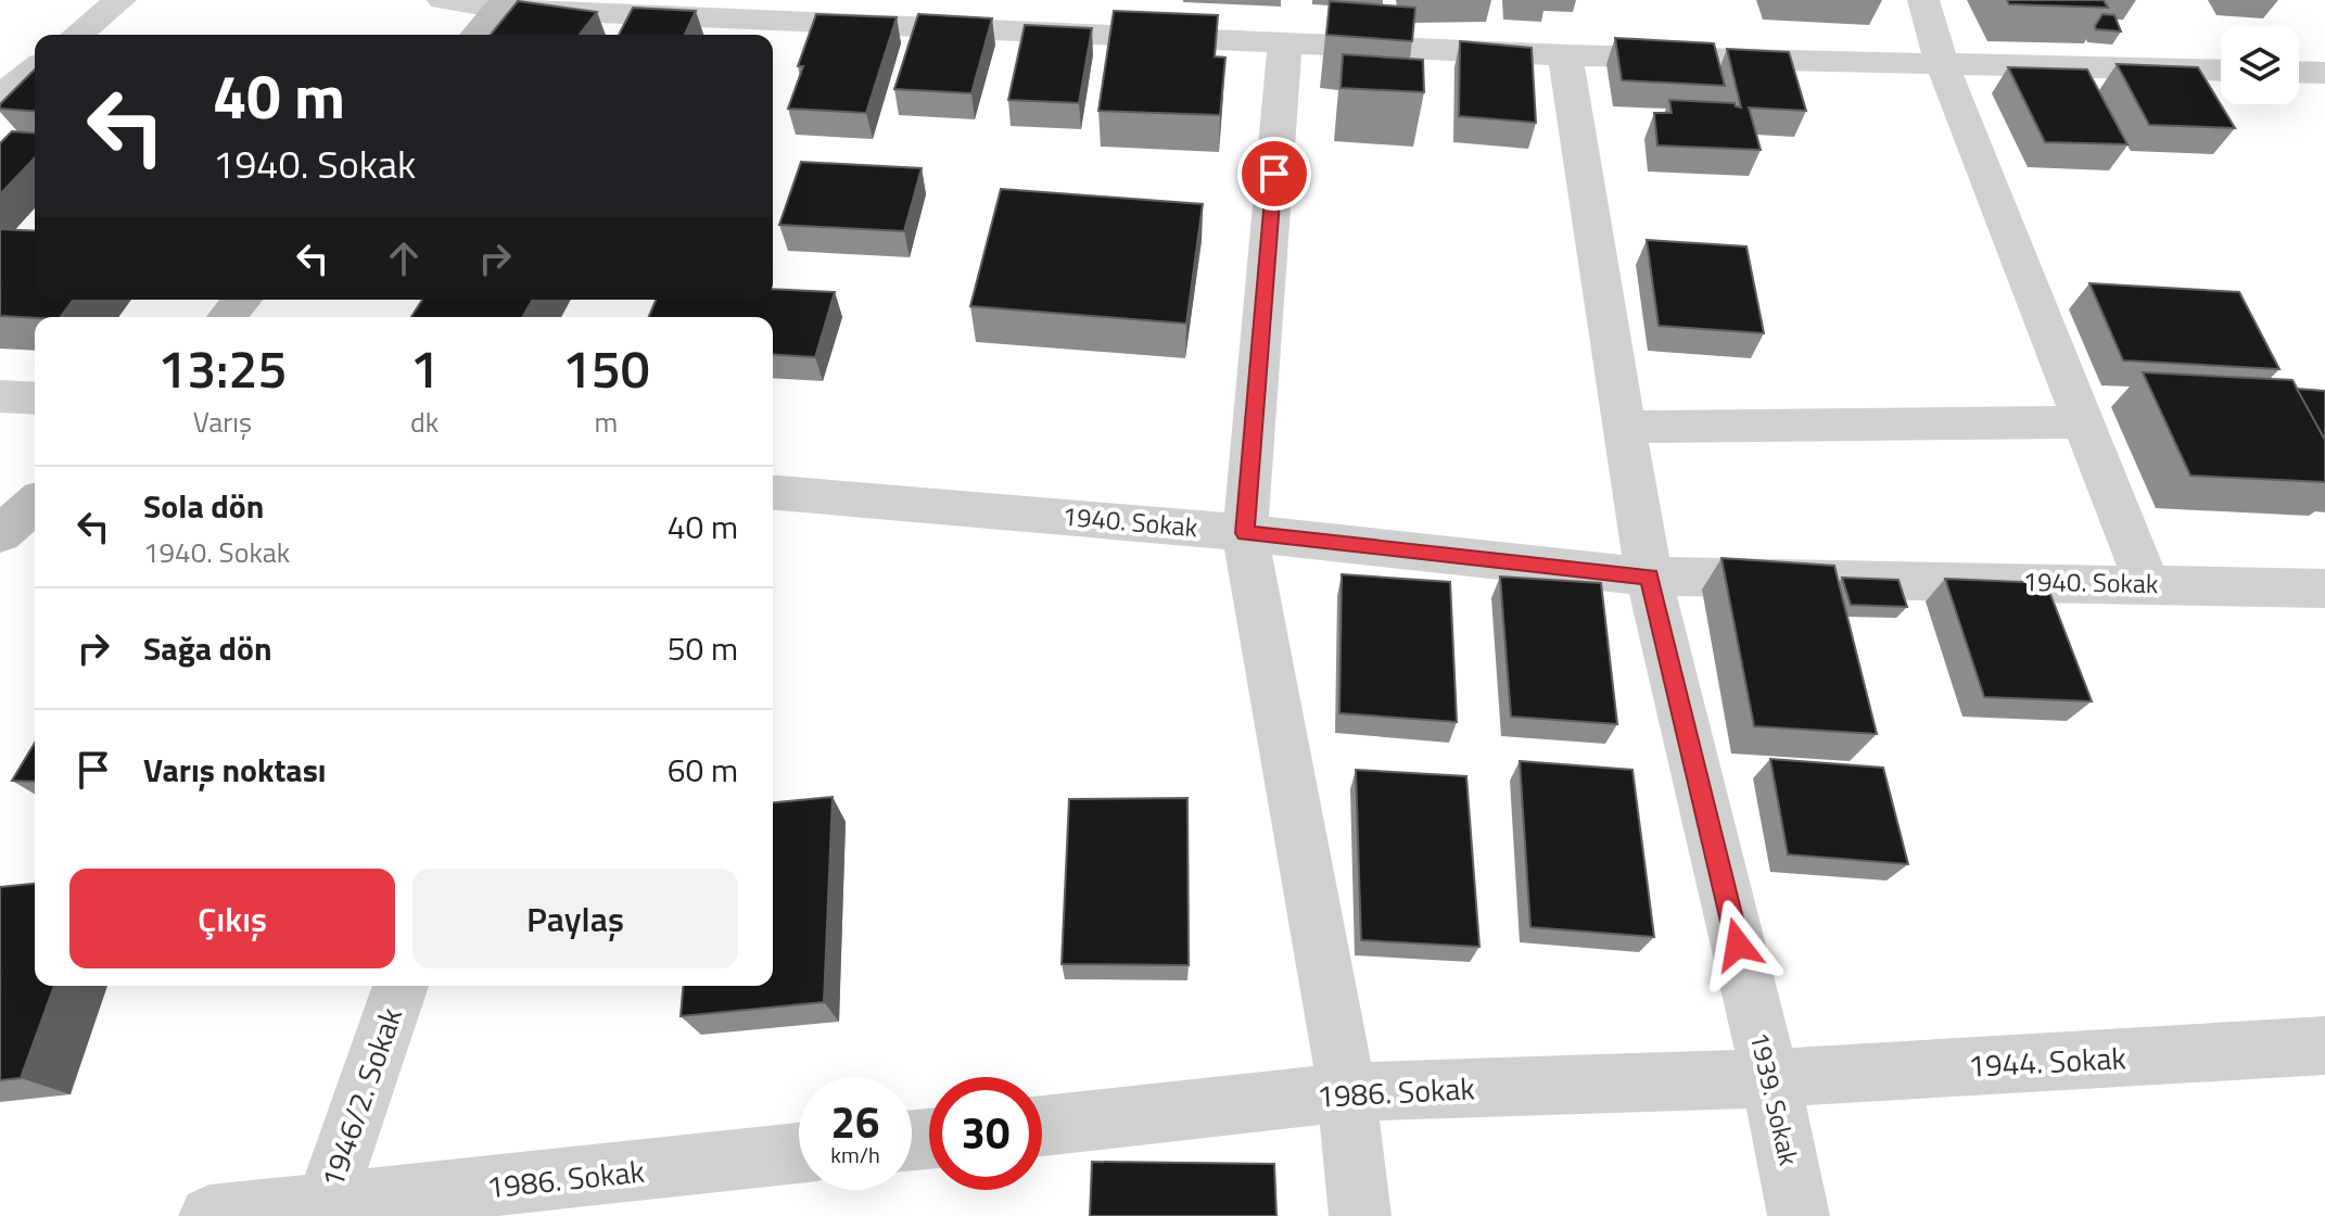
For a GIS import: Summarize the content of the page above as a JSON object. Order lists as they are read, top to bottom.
{
  "streets": {
    "street": [
      "1940. Sokak",
      "1944. Sokak",
      "1986. Sokak",
      "1946/2. Sokak",
      "1939. Sokak"
    ]
  },
  "crossings": [
    ["1940. Sokak", "1939. Sokak"],
    ["1944. Sokak", "1986. Sokak"],
    ["1944. Sokak", "1939. Sokak"],
    ["1986. Sokak", "1946/2. Sokak"],
    ["1986. Sokak", "1939. Sokak"]
  ],
  "page": {
    "turn": ["40 m", "1940. Sokak"],
    "eta": [
      "13:25",
      "Varış",
      "1",
      "dk",
      "150",
      "m"
    ],
    "list": [
      {
        "name": "Sola dön",
        "note": "1940. Sokak",
        "value": "40 m"
      },
      {
        "name": "Sağa dön",
        "value": "50 m"
      },
      {
        "name": "Varış noktası",
        "value": "60 m"
      }
    ],
    "buttons": ["Çıkış", "Paylaş"],
    "speed": "26 km/h",
    "limit": "30"
  }
}
